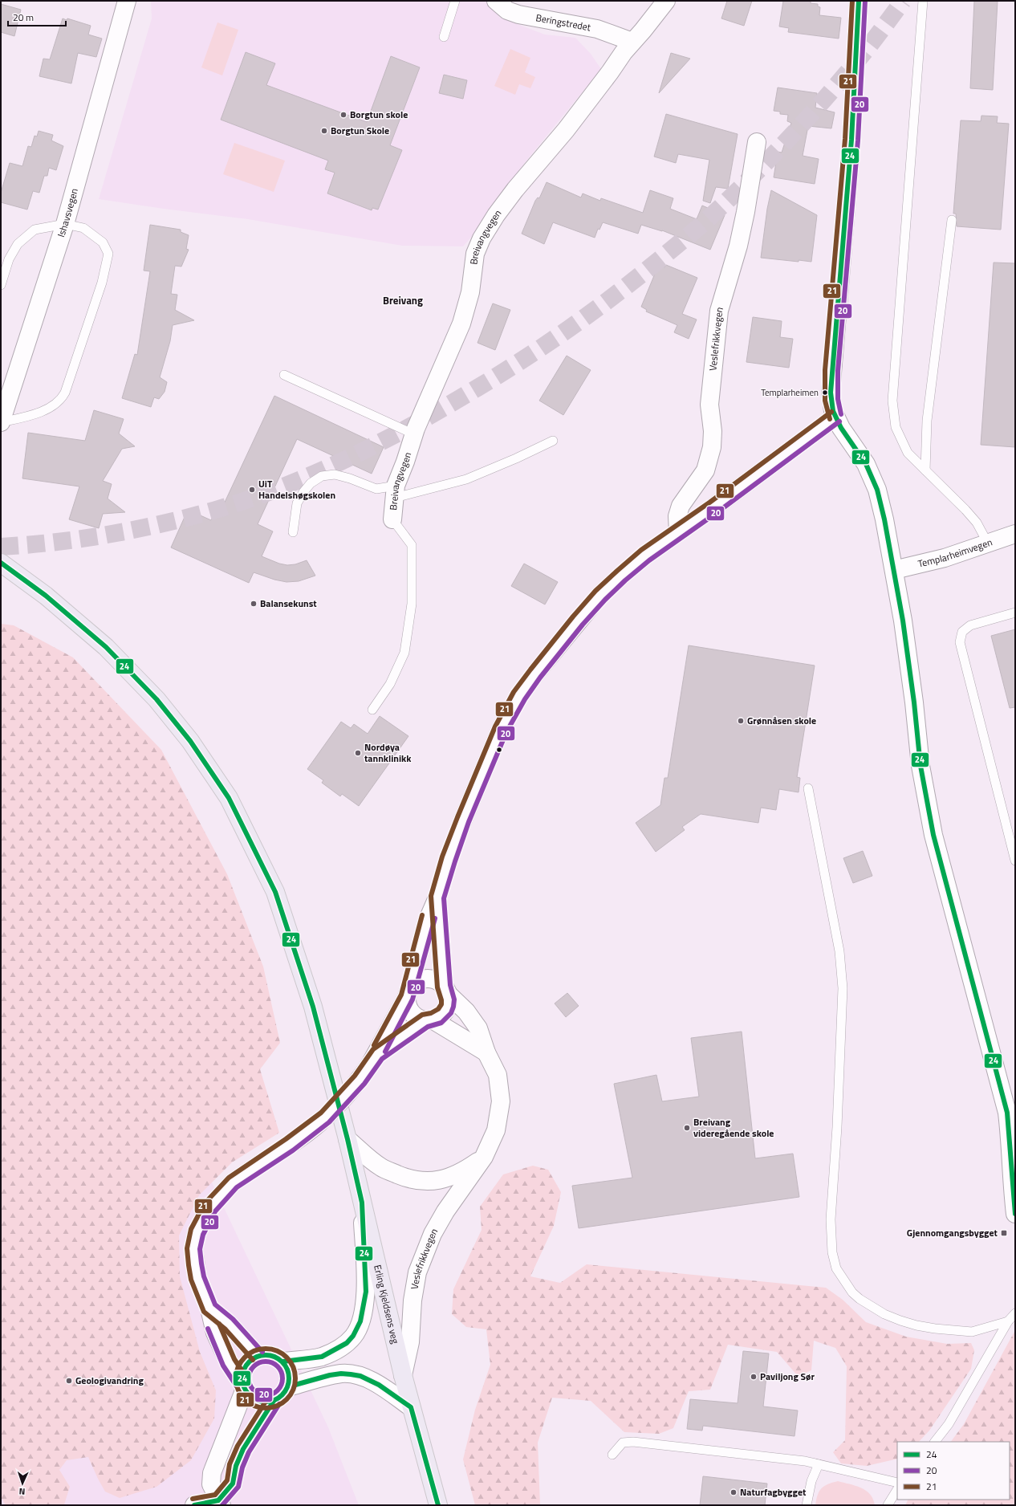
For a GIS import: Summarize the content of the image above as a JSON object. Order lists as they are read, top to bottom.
{
  "streets": {
    "highway": ["Erling Kjeldsens veg"],
    "street": [
      "Beringstredet",
      "Ishavsvegen",
      "Breivangvegen",
      "Veslefrikkvegen",
      "Templarheimvegen"
    ]
  },
  "crossings": [
    ["Beringstredet", "Breivangvegen"],
    ["Veslefrikkvegen", "Erling Kjeldsens veg"]
  ],
  "districts": ["Breivang"],
  "places": {
    "other": [
      "Borgtun skole",
      "Borgtun Skole",
      "Templarheimen",
      "UiT Handelshøgskolen",
      "Balansekunst",
      "Grønnåsen skole",
      "Nordøya tannklinikk",
      "Breivang videregående skole",
      "Paviljong Sør",
      "Geologivandring",
      "Naturfagbygget"
    ],
    "transit": ["Gjennomgangsbygget"]
  },
  "lines": ["transit line 24", "transit line 20", "transit line 21"],
  "legend": ["24", "20", "21"],
  "scale_bar": "20 m",
  "north": "bottom"
}
